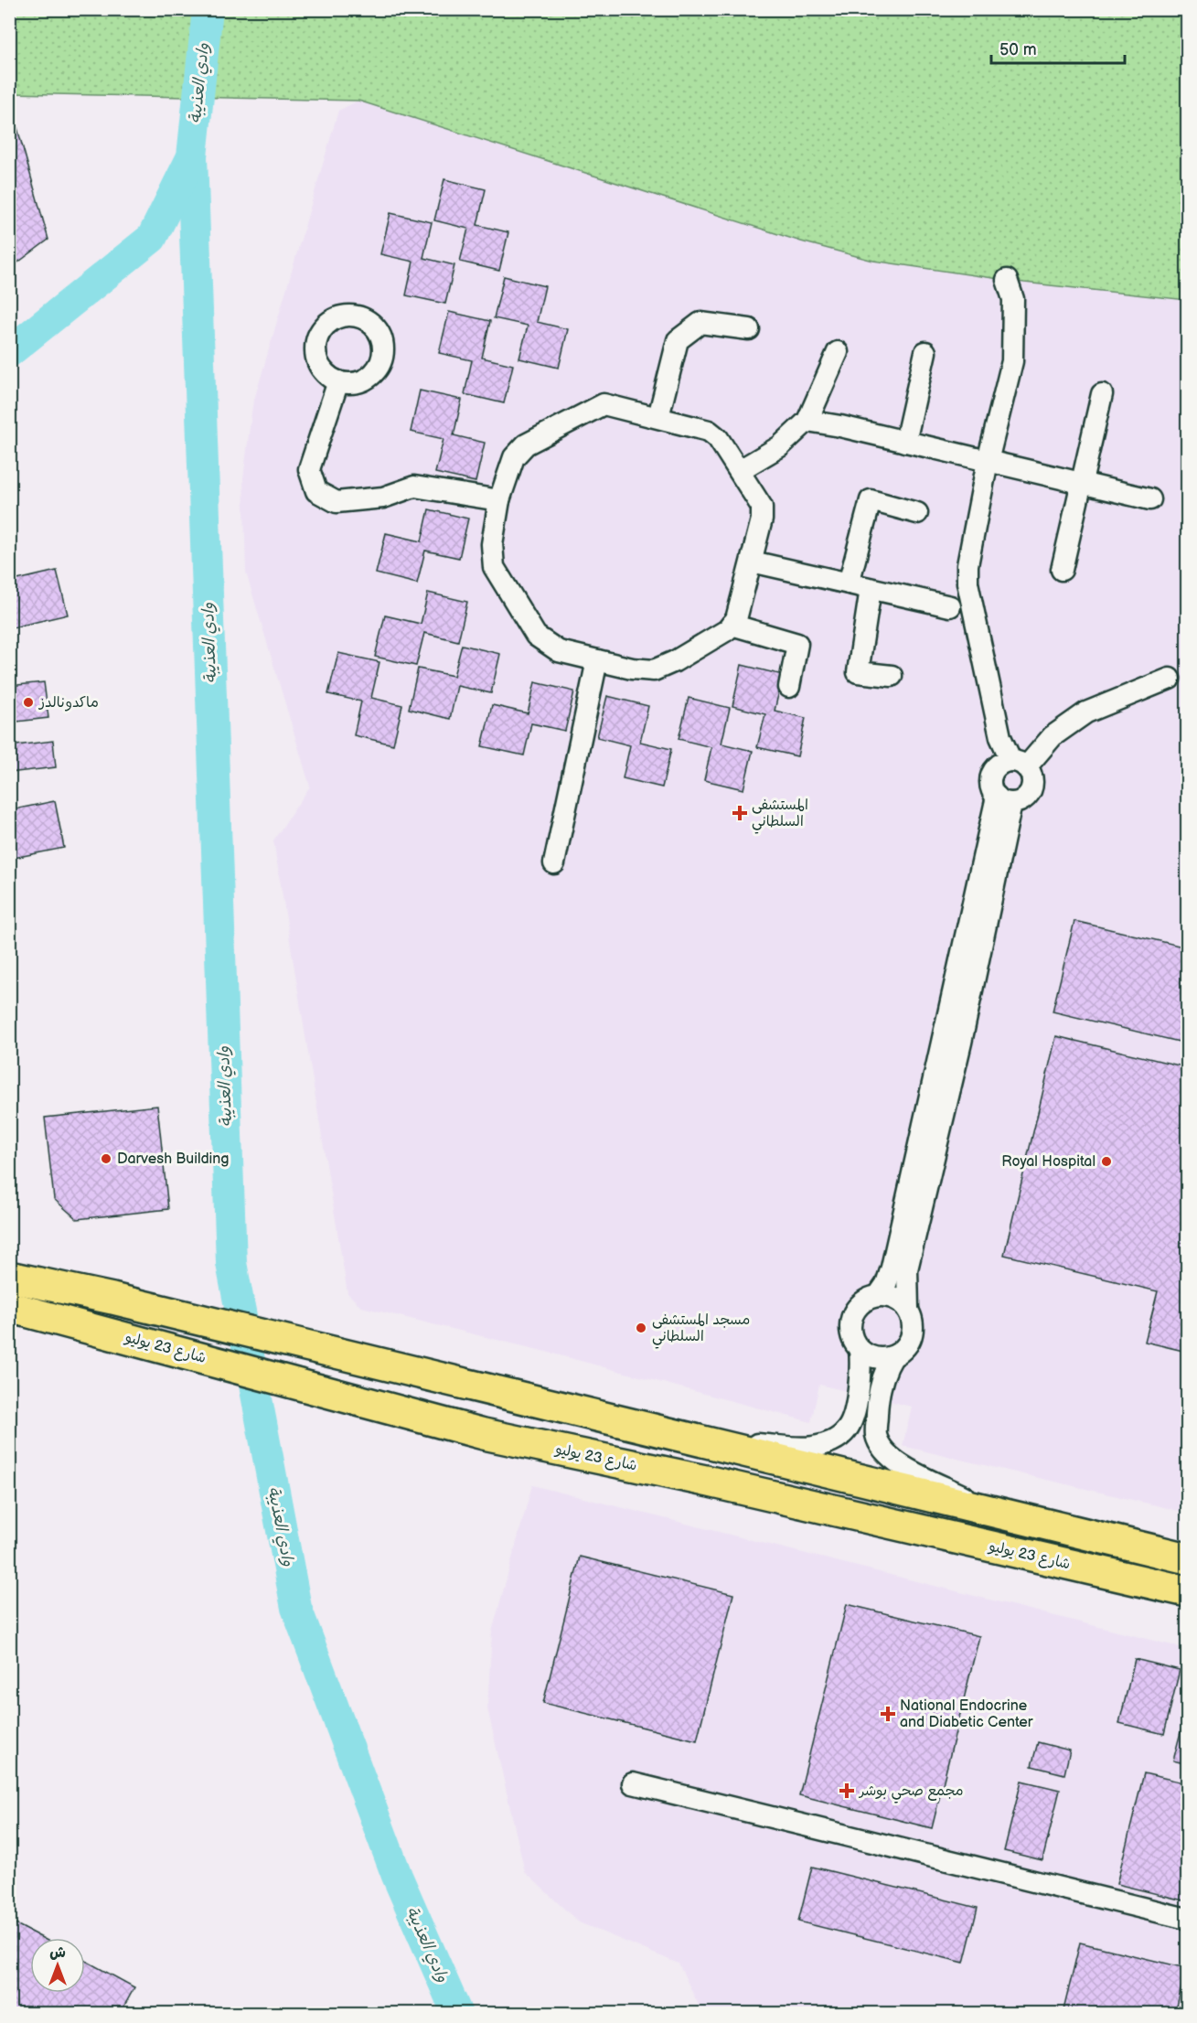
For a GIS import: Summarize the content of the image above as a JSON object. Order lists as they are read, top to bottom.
{
  "streets": {
    "main road": ["شارع 23 يوليو"]
  },
  "water": ["وادي العذيبة"],
  "places": {
    "other": [
      "ماكدونالدز",
      "Darvesh Building",
      "Royal Hospital",
      "مسجد المستشفى السلطاني"
    ],
    "health": ["المستشفى السلطاني", "National Endocrine and Diabetic Center", "مجمع صحي بوشر"]
  },
  "scale_bar": "50 m",
  "north": "top"
}
